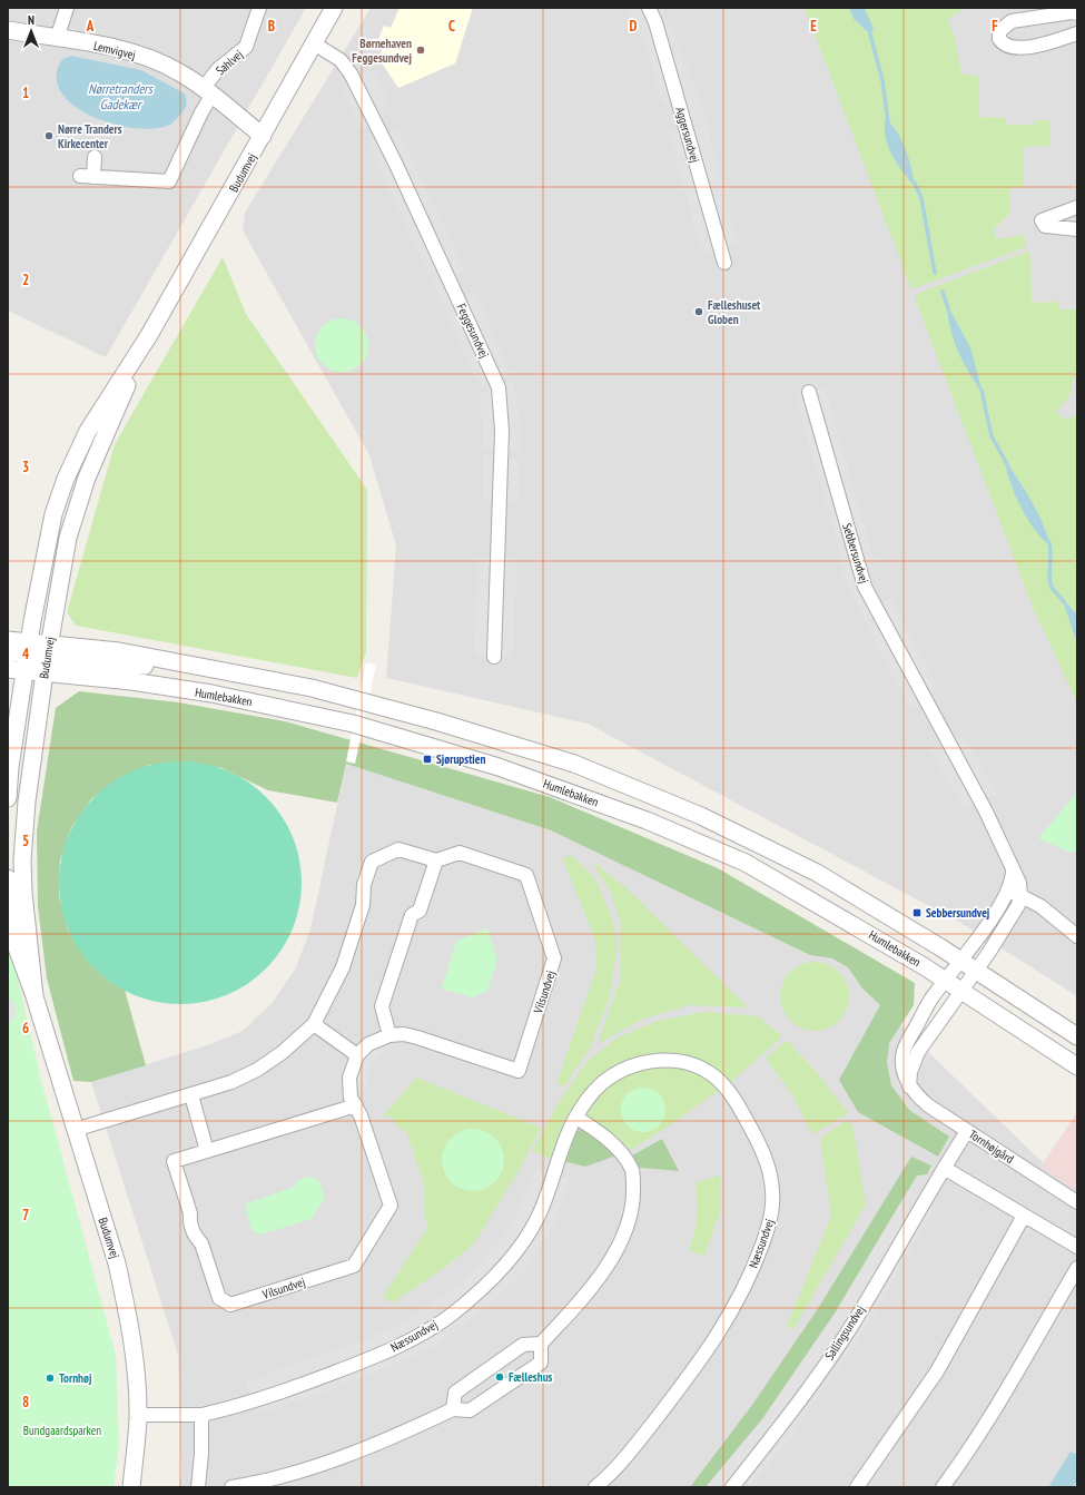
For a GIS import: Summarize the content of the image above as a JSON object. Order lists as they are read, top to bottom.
{
  "streets": {
    "street": [
      "Lemvigvej",
      "Sahlvej",
      "Aggersundvej",
      "Budumvej",
      "Feggesundvej",
      "Sebbersundvej",
      "Humlebakken",
      "Vilsundvej",
      "Tornhøjgård",
      "Næssundvej",
      "Sallingsundvej"
    ]
  },
  "crossings": [
    ["Lemvigvej", "Sahlvej"],
    ["Lemvigvej", "Budumvej"],
    ["Budumvej", "Feggesundvej"],
    ["Budumvej", "Humlebakken"],
    ["Budumvej", "Næssundvej"],
    ["Sebbersundvej", "Humlebakken"],
    ["Sebbersundvej", "Tornhøjgård"],
    ["Humlebakken", "Tornhøjgård"],
    ["Tornhøjgård", "Sallingsundvej"]
  ],
  "water": ["Nørretranders Gadekær"],
  "parks": ["Bundgaardsparken"],
  "places": {
    "other": [
      "Børnehaven Feggesundvej",
      "Nørre Tranders Kirkecenter",
      "Fælleshuset Globen",
      "Fælleshus",
      "Tornhøj"
    ],
    "transit": ["Sjørupstien", "Sebbersundvej"]
  },
  "north": "top",
  "grid": {
    "columns": [
      "A",
      "B",
      "C",
      "D",
      "E",
      "F"
    ],
    "rows": [
      "1",
      "2",
      "3",
      "4",
      "5",
      "6",
      "7",
      "8"
    ]
  }
}
